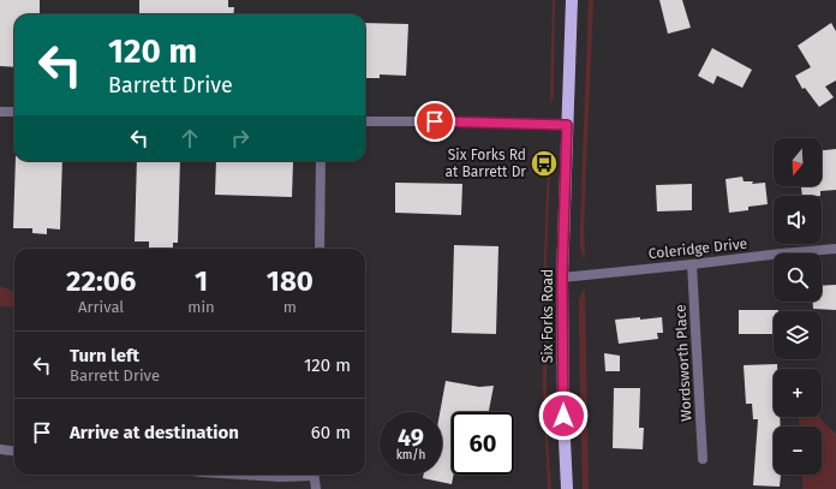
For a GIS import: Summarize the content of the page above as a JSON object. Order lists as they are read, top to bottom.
{
  "streets": {
    "main road": ["Six Forks Road"],
    "street": ["Coleridge Drive", "Wordsworth Place"]
  },
  "crossings": [
    ["Coleridge Drive", "Six Forks Road"],
    ["Coleridge Drive", "Wordsworth Place"]
  ],
  "places": {
    "bus stop": ["Six Forks Rd at Barrett Dr"]
  },
  "north": "bottom",
  "page": {
    "turn": ["120 m", "Barrett Drive"],
    "map_buttons": ["+", "−"],
    "eta": [
      "22:06",
      "Arrival",
      "1",
      "min",
      "180",
      "m"
    ],
    "list": [
      {
        "name": "Turn left",
        "note": "Barrett Drive",
        "value": "120 m"
      },
      {
        "name": "Arrive at destination",
        "value": "60 m"
      }
    ],
    "speed": "49 km/h",
    "limit": "60"
  }
}
